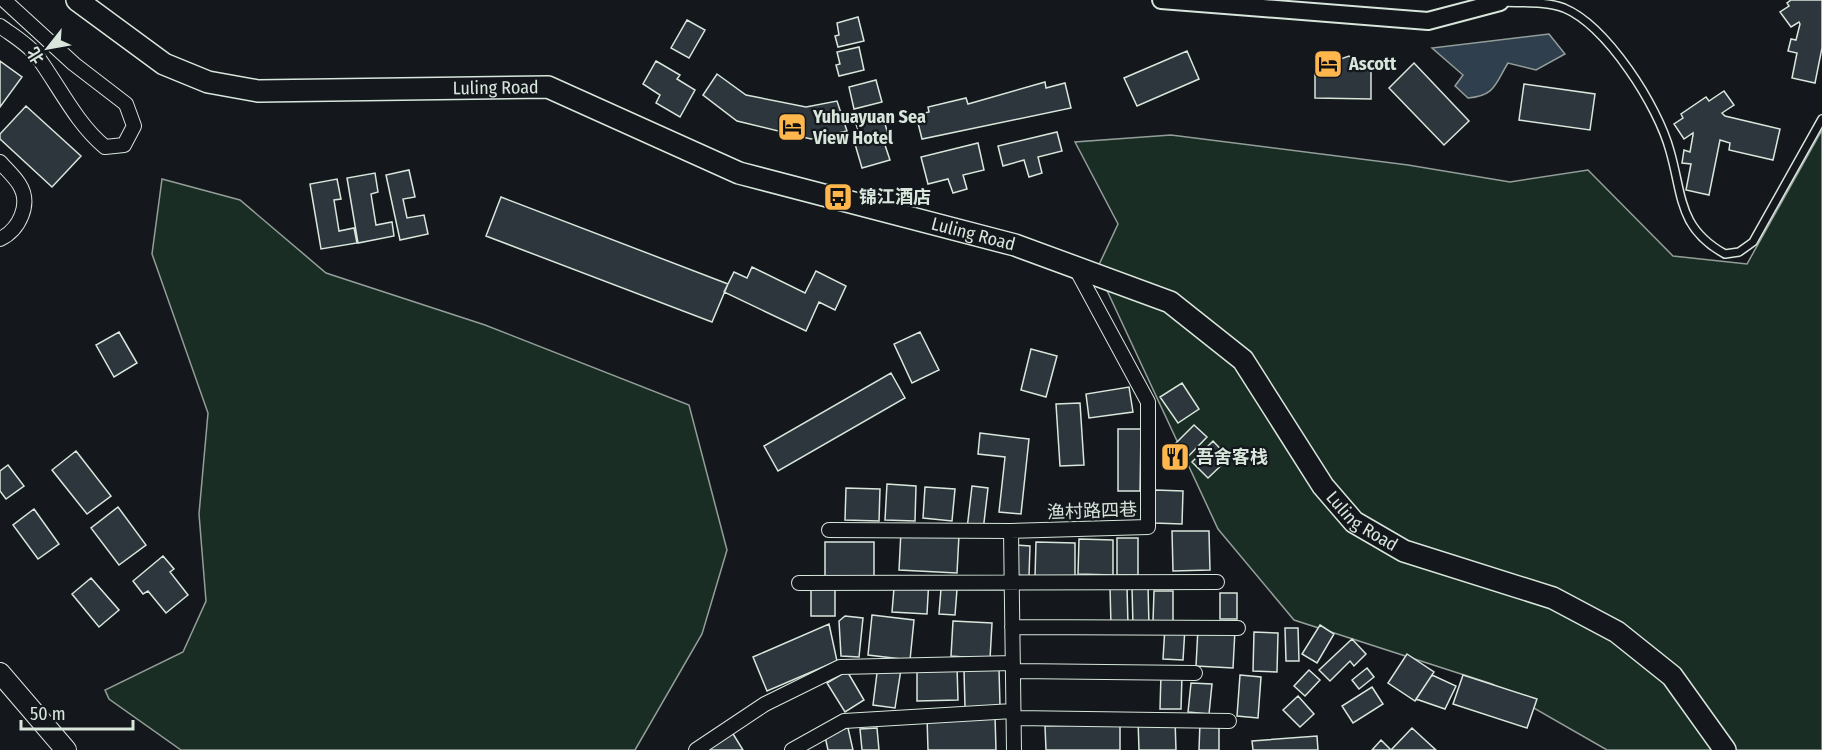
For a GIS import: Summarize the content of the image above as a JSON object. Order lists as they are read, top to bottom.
{
  "streets": {
    "main road": ["Luling Road"],
    "street": ["渔村路四巷"]
  },
  "crossings": [
    ["Luling Road", "渔村路四巷"]
  ],
  "places": {
    "hotel": ["Ascott", "Yuhuayuan Sea View Hotel"],
    "bus stop": ["锦江酒店"],
    "restaurant": ["吾舍客栈"]
  },
  "scale_bar": "50 m",
  "north": "bottom left"
}
